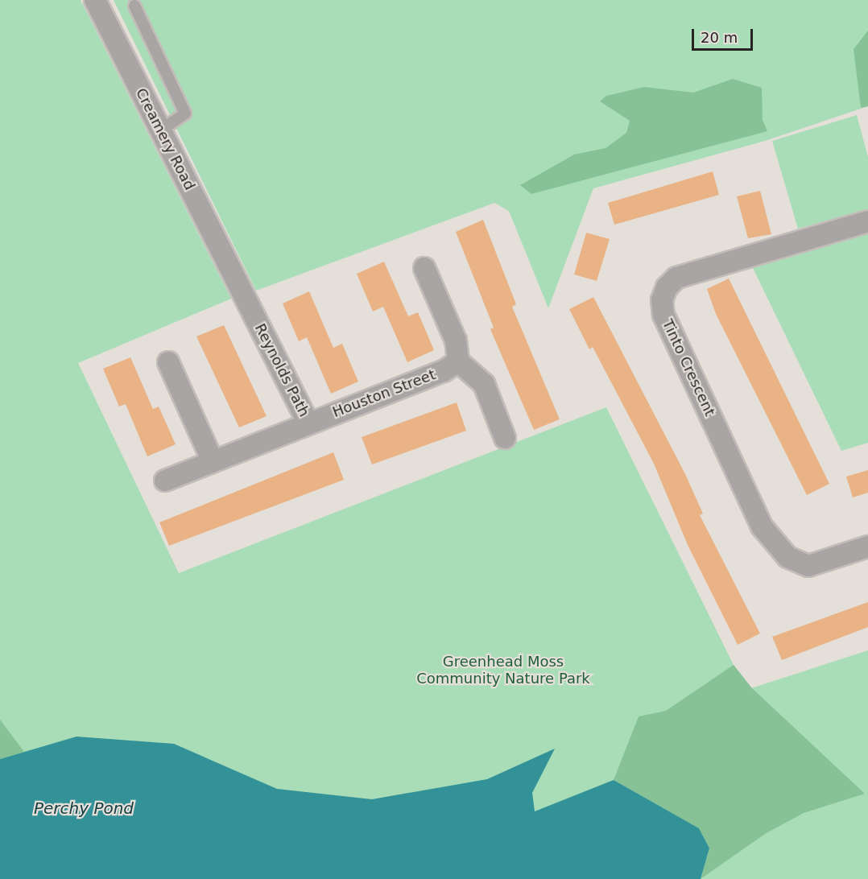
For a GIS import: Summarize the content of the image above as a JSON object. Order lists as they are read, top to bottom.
{
  "streets": {
    "street": [
      "Creamery Road",
      "Tinto Crescent",
      "Reynolds Path",
      "Houston Street"
    ]
  },
  "crossings": [
    ["Creamery Road", "Reynolds Path"],
    ["Reynolds Path", "Houston Street"]
  ],
  "water": ["Perchy Pond"],
  "parks": ["Greenhead Moss Community Nature Park"],
  "scale_bar": "20 m"
}
